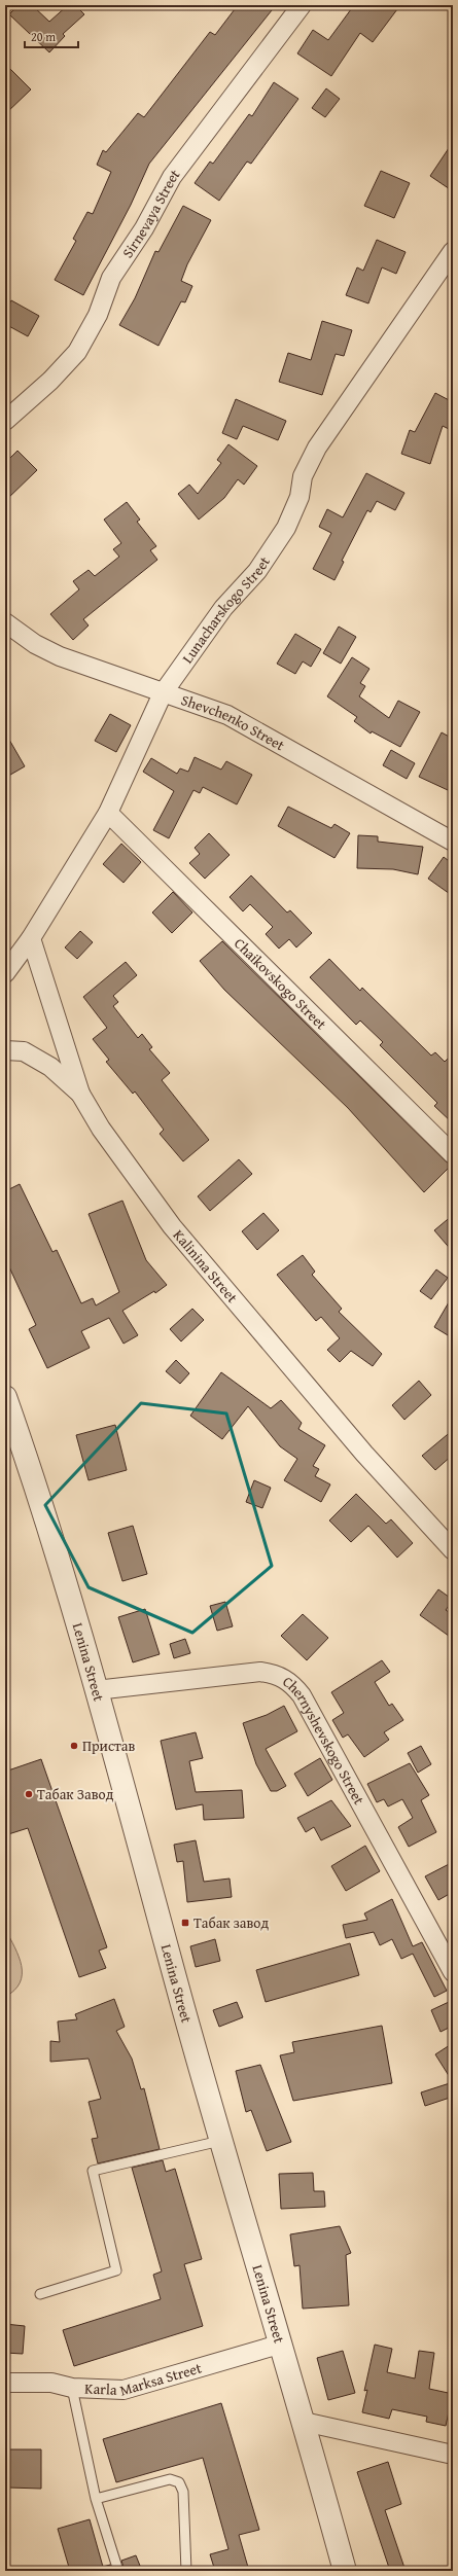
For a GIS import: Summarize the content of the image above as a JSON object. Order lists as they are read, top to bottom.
{
  "streets": {
    "street": [
      "Sirnevaya Street",
      "Lunacharskogo Street",
      "Shevchenko Street",
      "Chaikovskogo Street",
      "Kalinina Street",
      "Lenina Street",
      "Chernyshevskogo Street",
      "Karla Marksa Street"
    ]
  },
  "crossings": [
    ["Lunacharskogo Street", "Shevchenko Street"],
    ["Lunacharskogo Street", "Chaikovskogo Street"],
    ["Lunacharskogo Street", "Kalinina Street"],
    ["Lenina Street", "Chernyshevskogo Street"],
    ["Lenina Street", "Karla Marksa Street"]
  ],
  "places": {
    "other": ["Пристав", "Табак Завод"],
    "transit": ["Табак завод"]
  },
  "scale_bar": "20 m"
}
